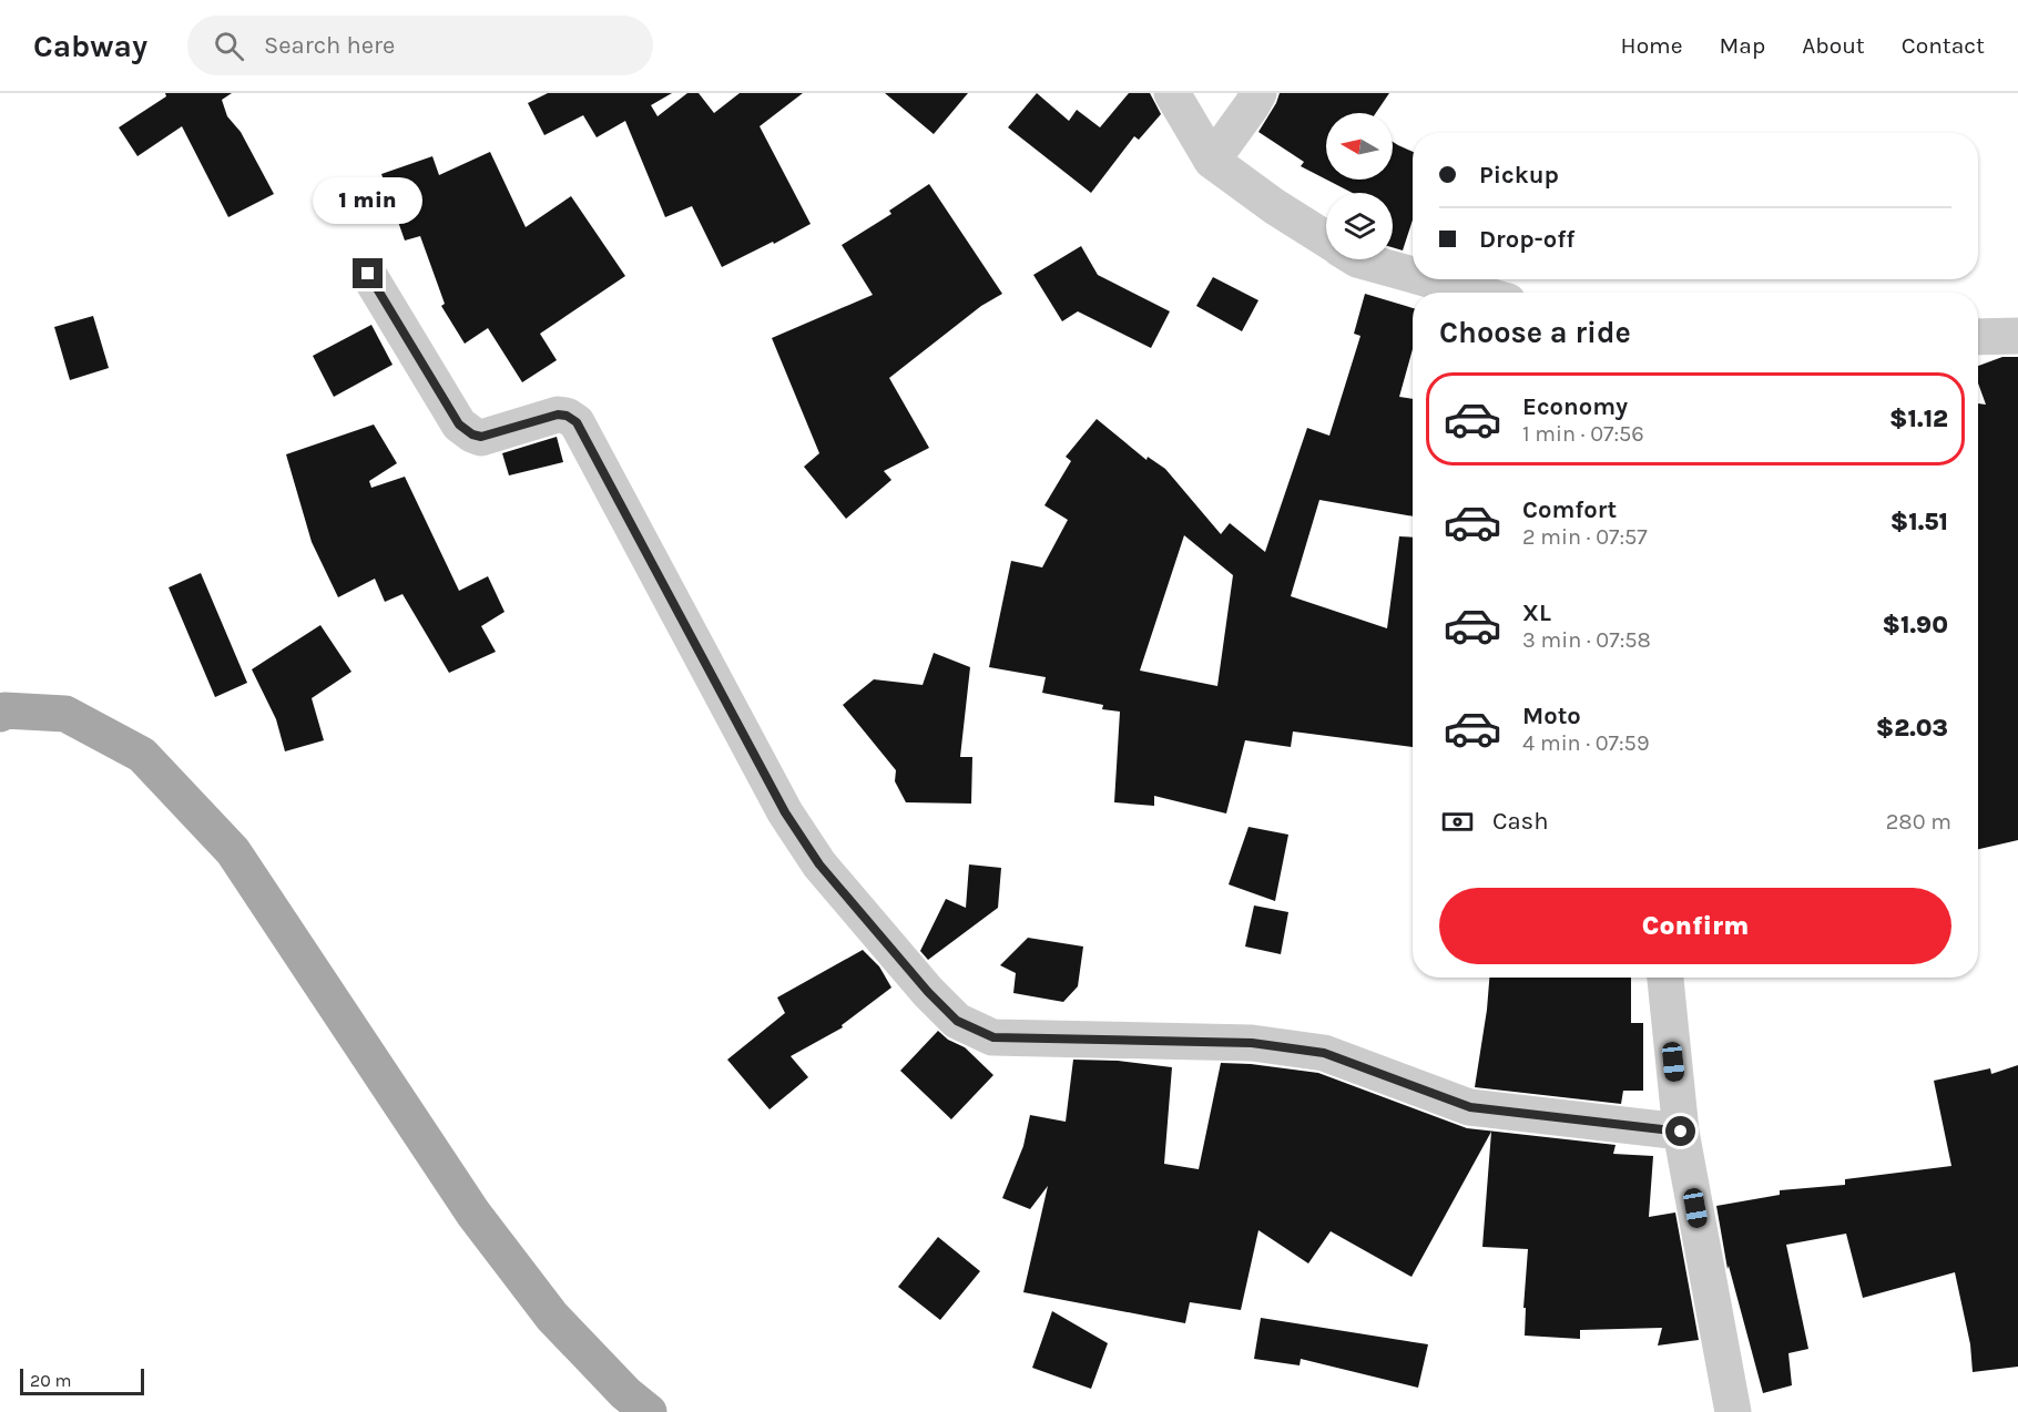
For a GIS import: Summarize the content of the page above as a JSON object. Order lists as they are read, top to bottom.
{
  "scale_bar": "20 m",
  "north": "left",
  "page": {
    "header": "Cabway",
    "search": "Search here",
    "nav": [
      "Home",
      "Map",
      "About",
      "Contact"
    ],
    "banner": ["Pickup", "Drop-off"],
    "bubble": "1 min",
    "heading": "Choose a ride",
    "list": [
      {
        "name": "Economy",
        "note": "1 min · 07:56",
        "value": "$1.12"
      },
      {
        "name": "Comfort",
        "note": "2 min · 07:57",
        "value": "$1.51"
      },
      {
        "name": "XL",
        "note": "3 min · 07:58",
        "value": "$1.90"
      },
      {
        "name": "Moto",
        "note": "4 min · 07:59",
        "value": "$2.03"
      }
    ],
    "pay": ["Cash", "280 m"],
    "buttons": "Confirm",
    "scale": "20 m"
  }
}
